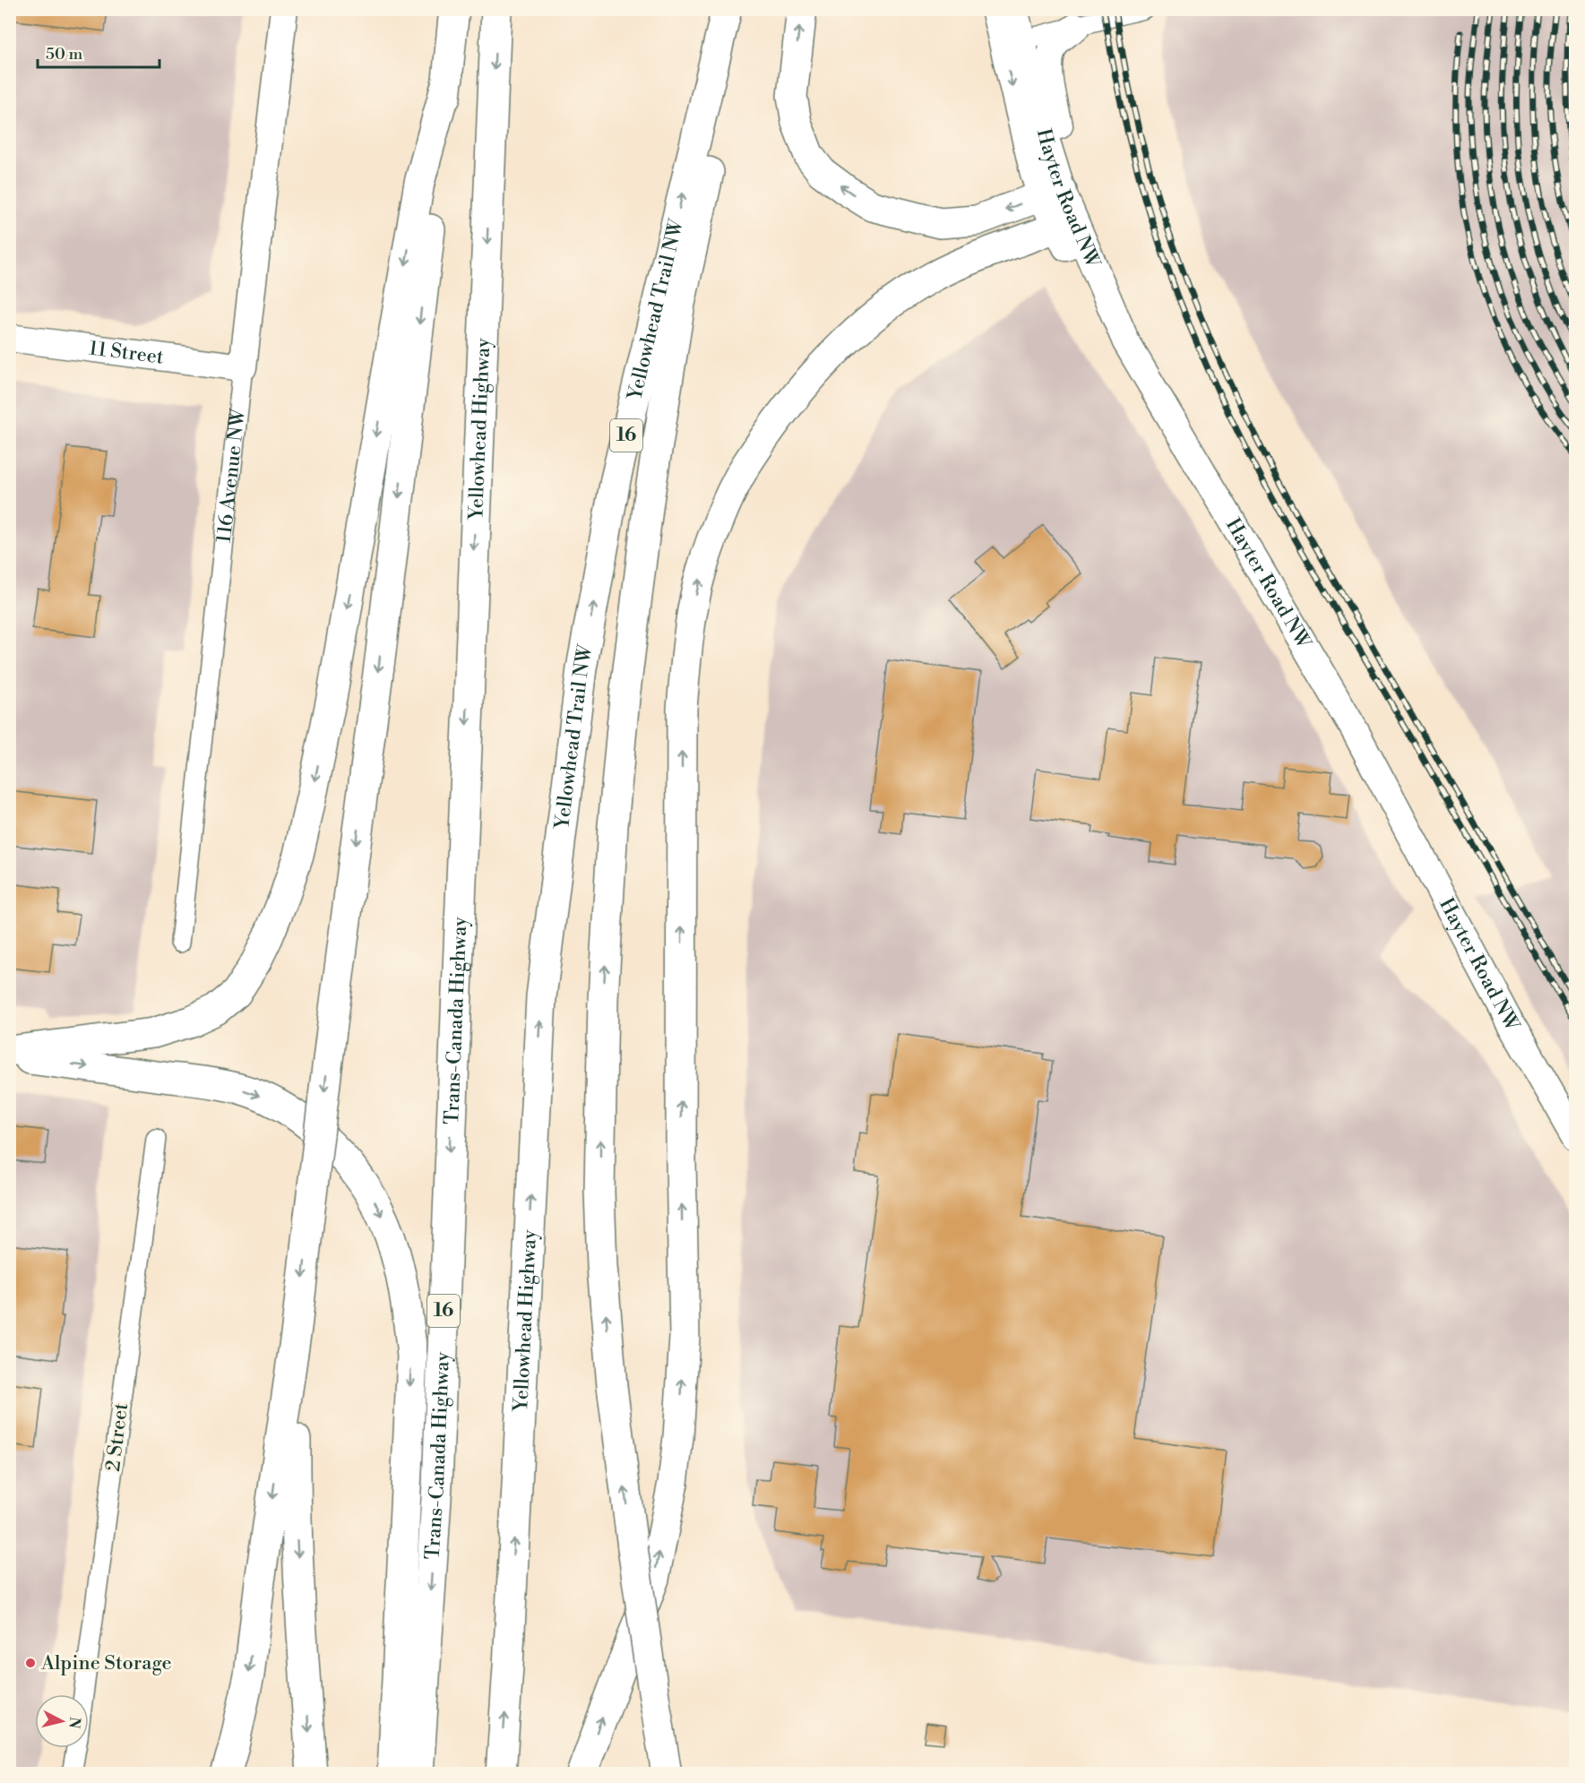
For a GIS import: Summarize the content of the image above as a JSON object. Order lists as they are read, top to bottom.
{
  "streets": {
    "highway": [
      "Yellowhead Trail NW",
      "Yellowhead Highway",
      "16",
      "Trans-Canada Highway"
    ],
    "street": [
      "Hayter Road NW",
      "11 Street",
      "116 Avenue NW",
      "2 Street"
    ]
  },
  "crossings": [
    ["Yellowhead Trail NW", "Yellowhead Highway"],
    ["11 Street", "116 Avenue NW"],
    ["Yellowhead Highway", "Trans-Canada Highway"]
  ],
  "places": ["Alpine Storage"],
  "scale_bar": "50 m",
  "north": "right"
}
